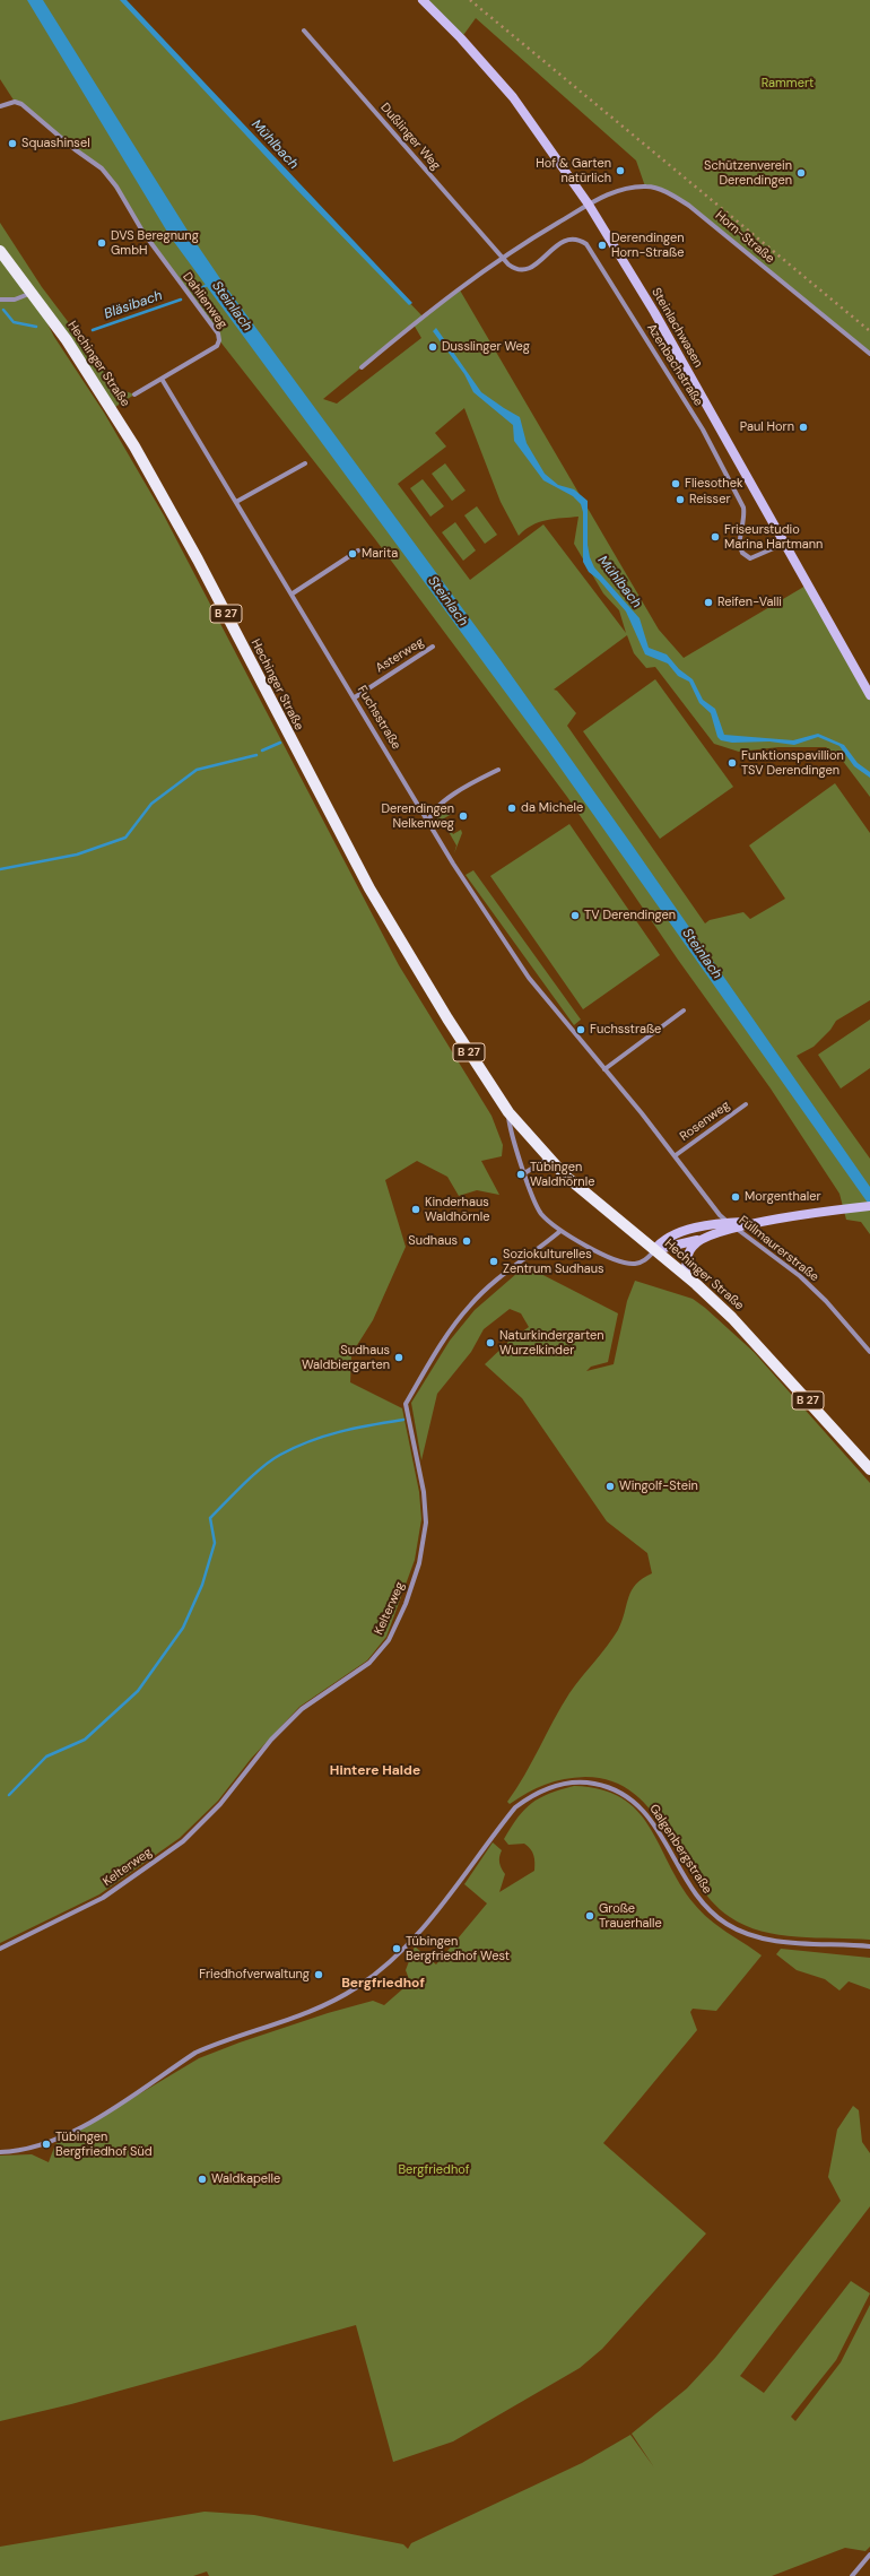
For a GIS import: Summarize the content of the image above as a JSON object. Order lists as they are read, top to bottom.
{
  "streets": {
    "main road": ["Hechinger Straße", "B 27"],
    "street": [
      "Dußlinger Weg",
      "Horn-Straße",
      "Dahlienweg",
      "Steinlachwasen",
      "Azenbachstraße",
      "Asterweg",
      "Fuchsstraße",
      "Rosenweg",
      "Füllmaurerstraße",
      "Kelterweg",
      "Galgenbergstraße"
    ]
  },
  "crossings": [
    ["Dußlinger Weg", "Azenbachstraße"],
    ["Horn-Straße", "Steinlachwasen"],
    ["Dahlienweg", "Fuchsstraße"],
    ["Steinlachwasen", "Azenbachstraße"],
    ["Hechinger Straße", "Kelterweg"],
    ["Asterweg", "Fuchsstraße"],
    ["Fuchsstraße", "Rosenweg"],
    ["Fuchsstraße", "Füllmaurerstraße"]
  ],
  "districts": ["Hintere Halde", "Bergfriedhof"],
  "water": ["Mühlbach", "Bläsibach", "Steinlach"],
  "parks": ["Rammert", "Bergfriedhof"],
  "places": [
    "Squashinsel",
    "Hof & Garten natürlich",
    "Schützenverein Derendingen",
    "DVS Beregnung GmbH",
    "Derendingen Horn-Straße",
    "Dusslinger Weg",
    "Paul Horn",
    "Fliesothek",
    "Reisser",
    "Friseurstudio Marina Hartmann",
    "Marita",
    "Reifen-Valli",
    "Funktionspavillion TSV Derendingen",
    "da Michele",
    "Derendingen Nelkenweg",
    "TV Derendingen",
    "Fuchsstraße",
    "Tübingen Waldhörnle",
    "Morgenthaler",
    "Kinderhaus Waldhörnle",
    "Sudhaus",
    "Soziokulturelles Zentrum Sudhaus",
    "Naturkindergarten Wurzelkinder",
    "Sudhaus Waldbiergarten",
    "Wingolf-Stein",
    "Große Trauerhalle",
    "Tübingen Bergfriedhof West",
    "Friedhofverwaltung",
    "Tübingen Bergfriedhof Süd",
    "Waldkapelle"
  ]
}
